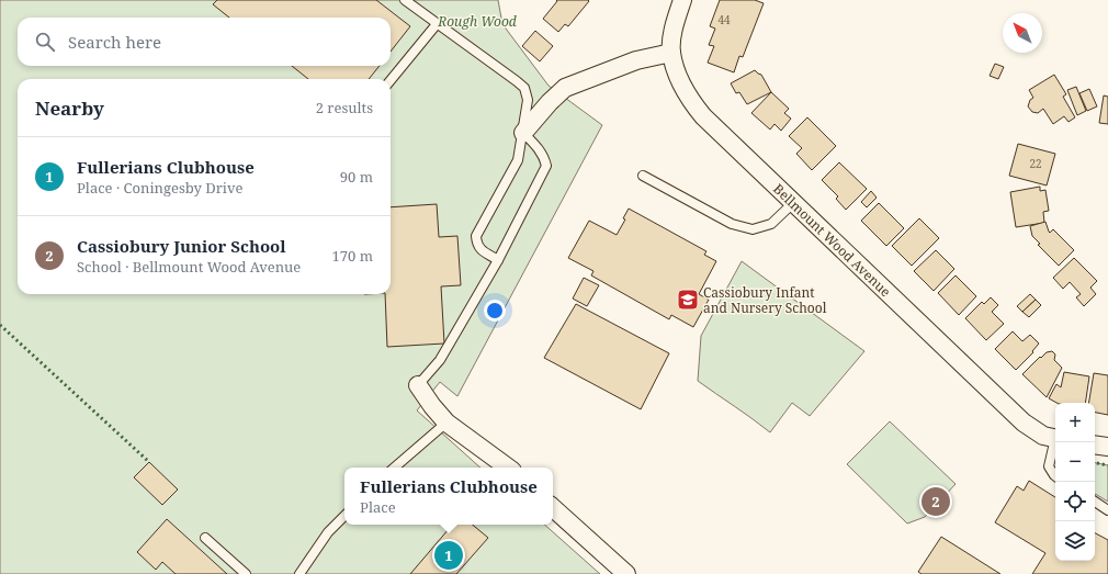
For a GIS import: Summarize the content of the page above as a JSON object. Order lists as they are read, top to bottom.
{
  "streets": {
    "street": ["Bellmount Wood Avenue"]
  },
  "parks": ["Rough Wood"],
  "places": {
    "school or university": ["Cassiobury Infant and Nursery School"]
  },
  "house_numbers": ["44", "22"],
  "north": "top left",
  "page": {
    "search": "Search here",
    "heading": ["Nearby", "2 results"],
    "list": [
      {
        "mark": "1",
        "name": "Fullerians Clubhouse",
        "note": "Place · Coningesby Drive",
        "value": "90 m"
      },
      {
        "mark": "2",
        "name": "Cassiobury Junior School",
        "note": "School · Bellmount Wood Avenue",
        "value": "170 m"
      }
    ],
    "map_buttons": ["+", "−"],
    "popup": ["Fullerians Clubhouse", "Place"],
    "pins": ["2", "1"]
  }
}
